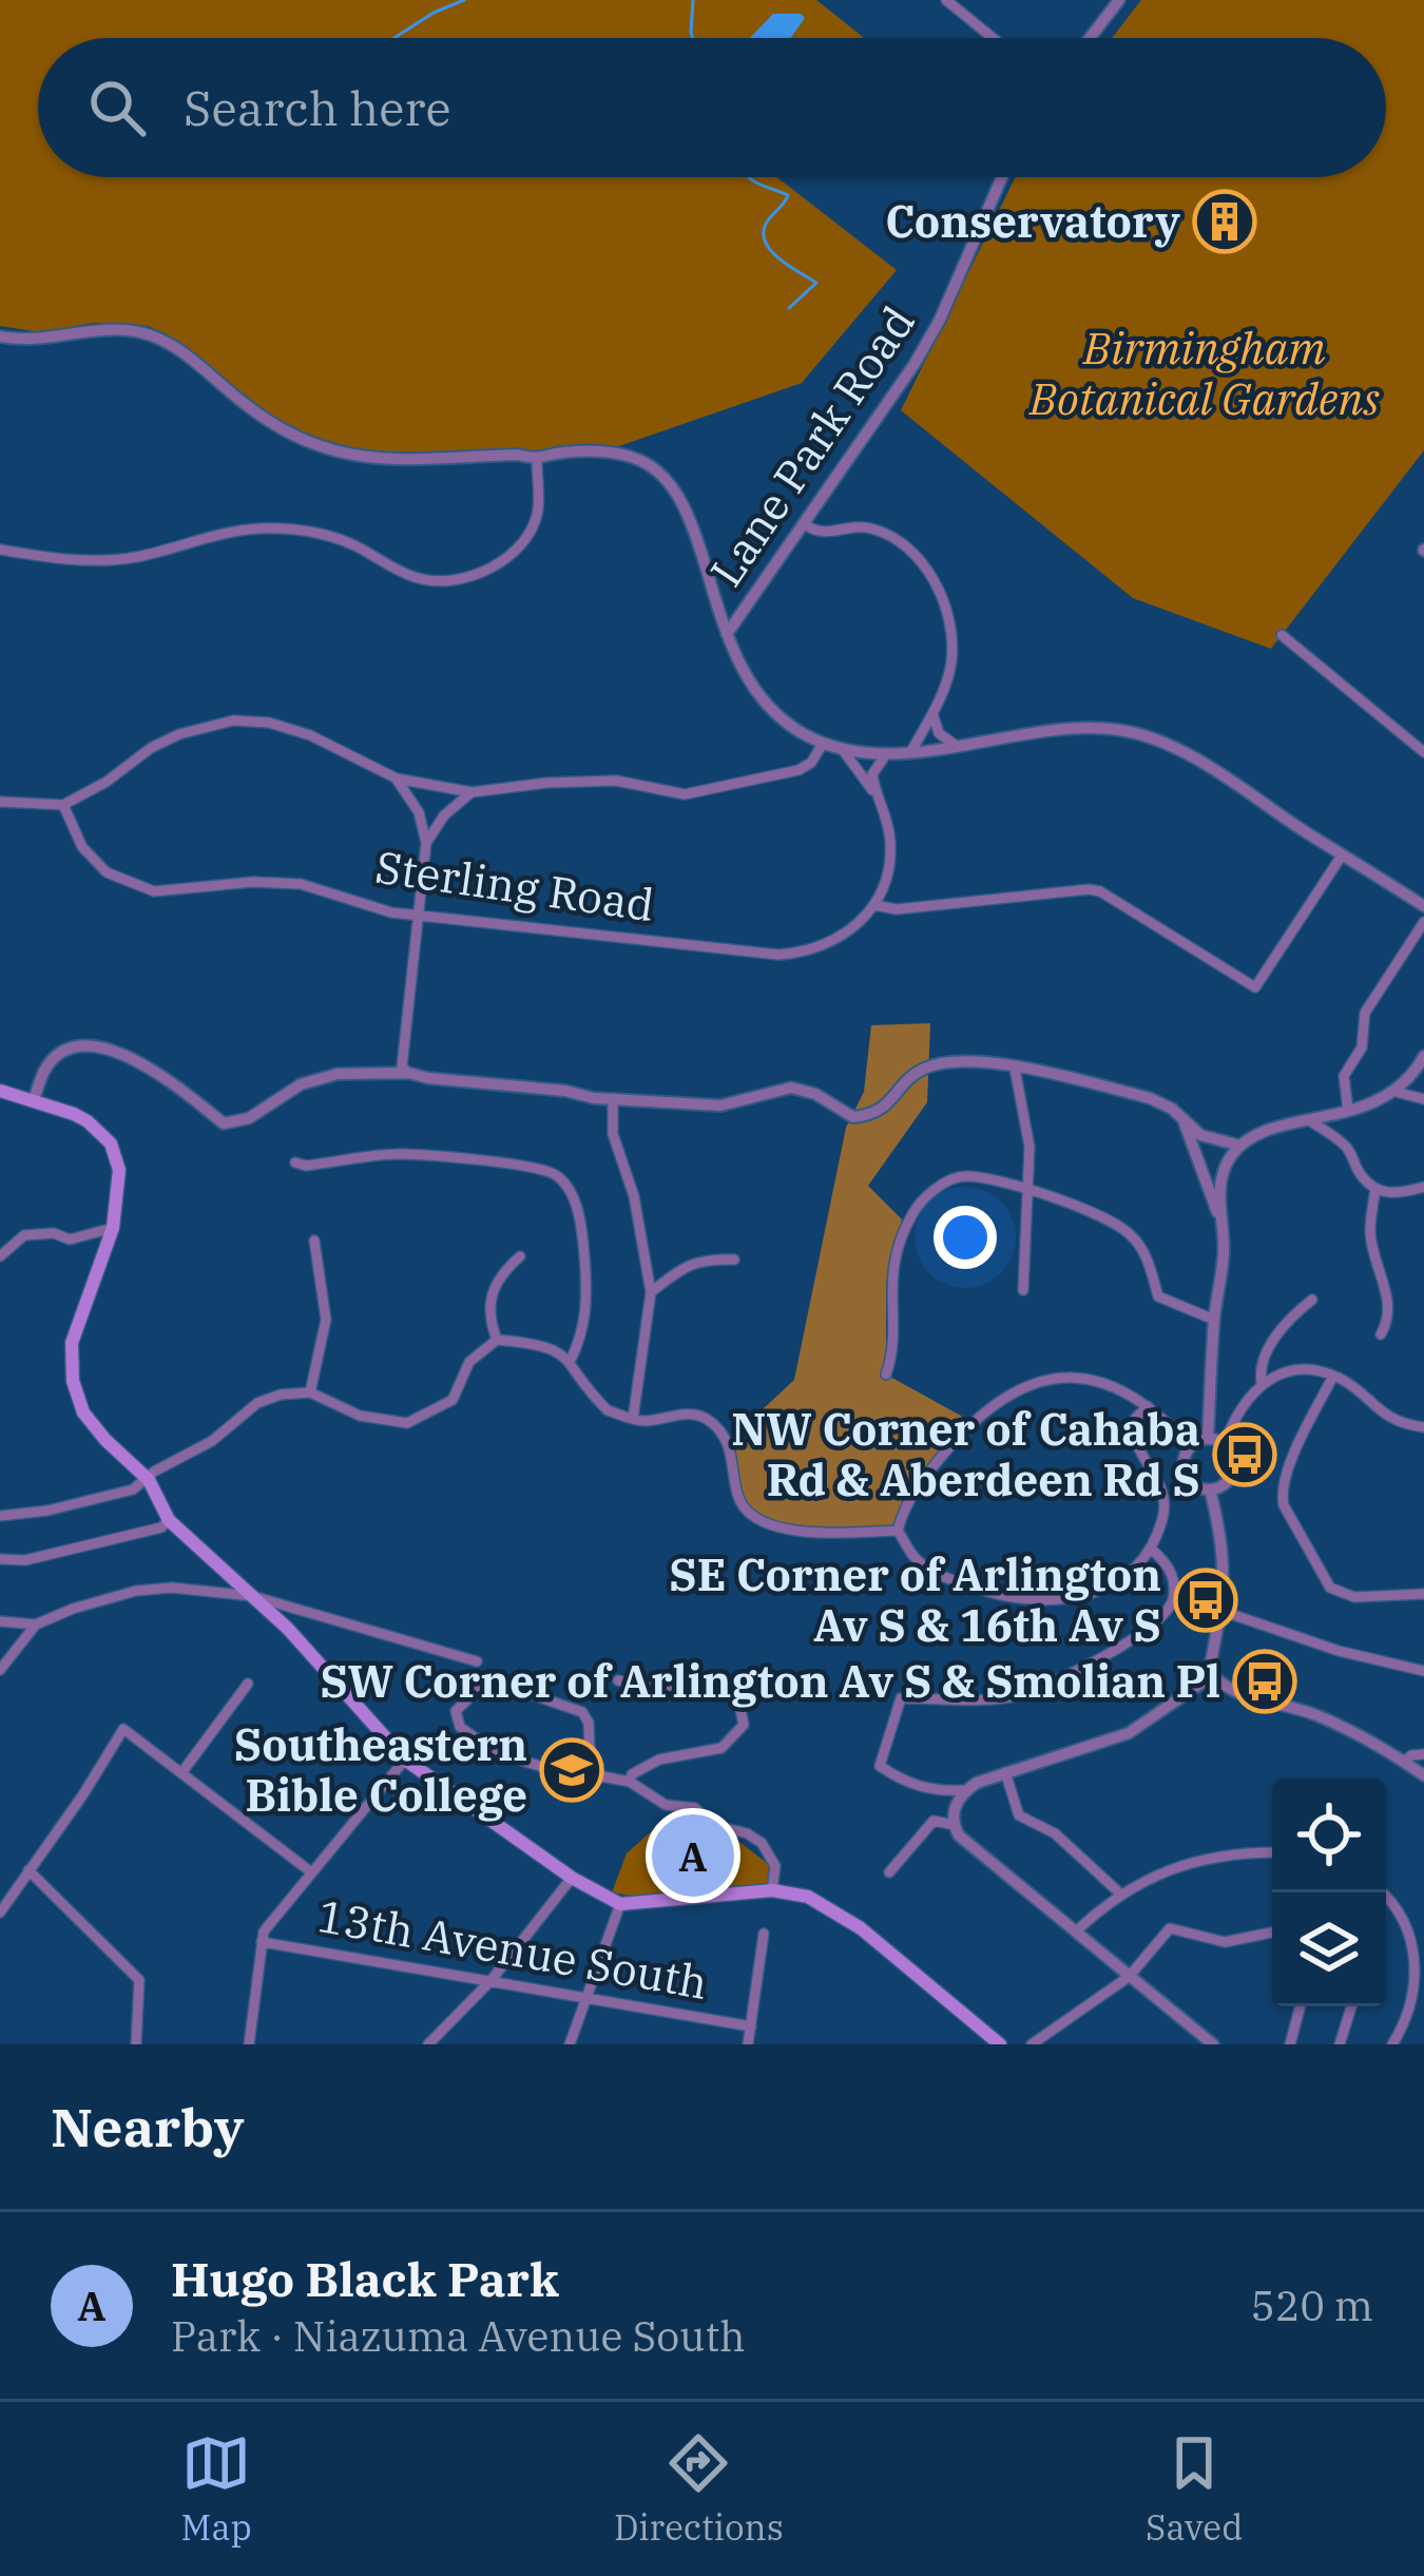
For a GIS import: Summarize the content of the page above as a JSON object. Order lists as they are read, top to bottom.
{
  "streets": {
    "street": ["Lane Park Road", "Sterling Road", "13th Avenue South"]
  },
  "parks": ["Birmingham Botanical Gardens"],
  "places": {
    "building": ["Conservatory"],
    "bus stop": ["NW Corner of Cahaba Rd & Aberdeen Rd S", "SE Corner of Arlington Av S & 16th Av S", "SW Corner of Arlington Av S & Smolian Pl"],
    "school or university": ["Southeastern Bible College"]
  },
  "page": {
    "search": "Search here",
    "pins": "A",
    "heading": "Nearby",
    "list": [
      {
        "mark": "A",
        "name": "Hugo Black Park",
        "note": "Park · Niazuma Avenue South",
        "value": "520 m"
      }
    ],
    "nav": ["Map", "Directions", "Saved"]
  }
}
